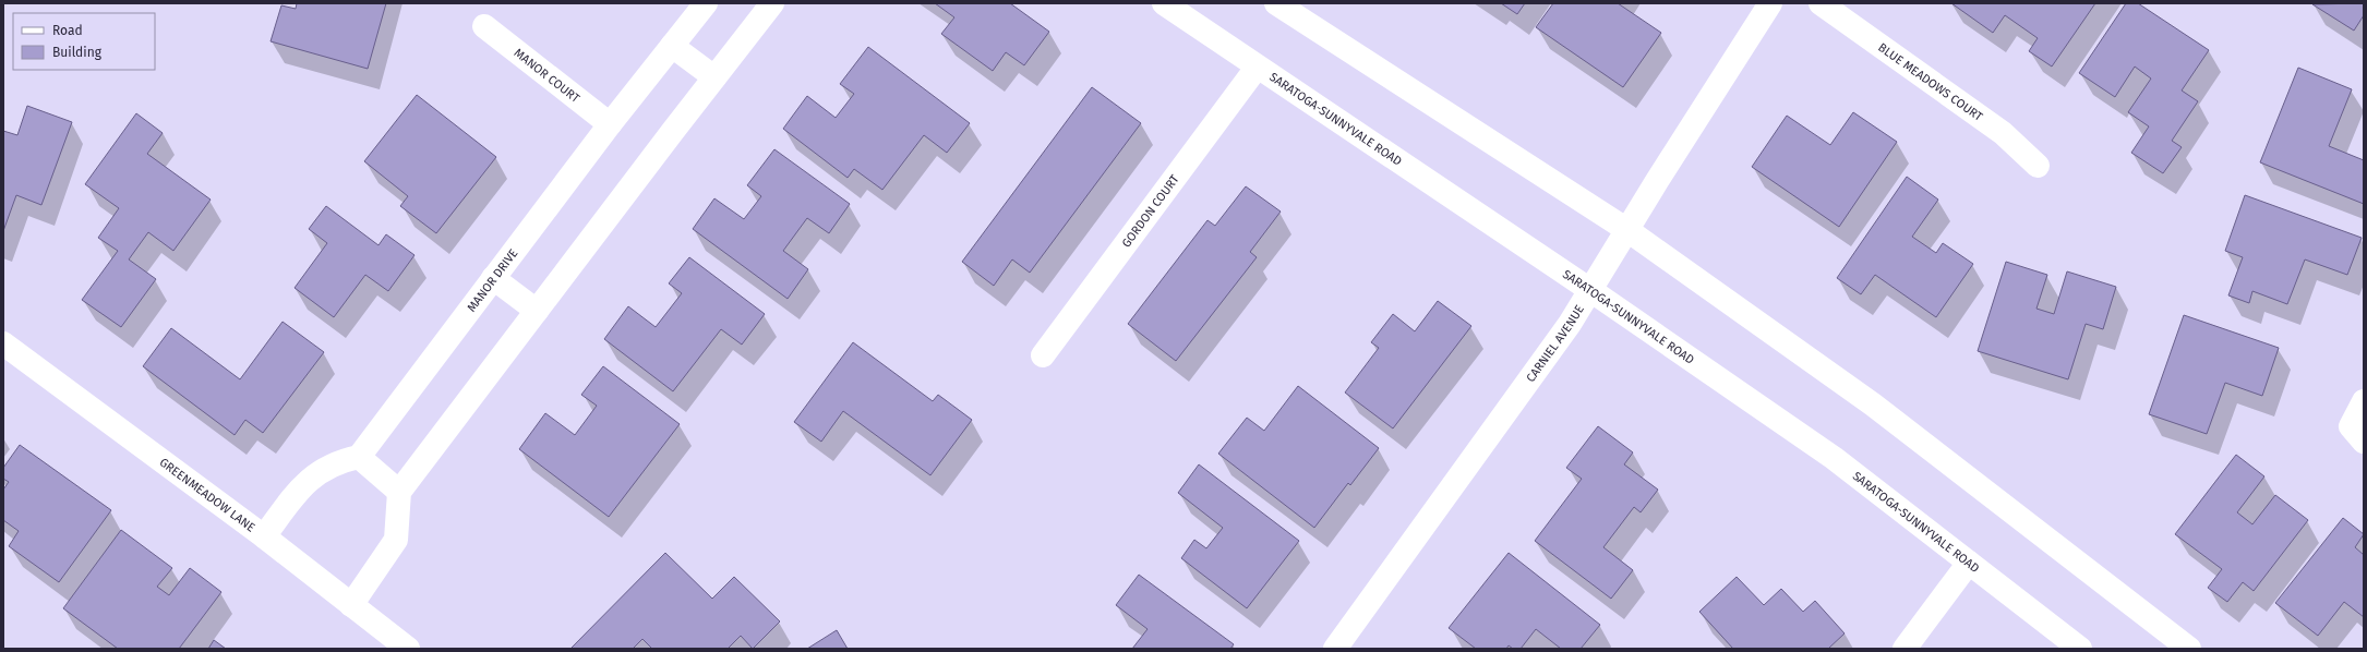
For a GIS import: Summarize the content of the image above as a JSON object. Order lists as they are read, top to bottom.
{
  "streets": {
    "street": [
      "MANOR COURT",
      "BLUE MEADOWS COURT",
      "SARATOGA-SUNNYVALE ROAD",
      "GORDON COURT",
      "MANOR DRIVE",
      "CARNIEL AVENUE",
      "GREENMEADOW LANE"
    ]
  },
  "crossings": [
    ["MANOR COURT", "MANOR DRIVE"],
    ["SARATOGA-SUNNYVALE ROAD", "GORDON COURT"],
    ["SARATOGA-SUNNYVALE ROAD", "CARNIEL AVENUE"]
  ],
  "legend": ["Road", "Building"]
}
